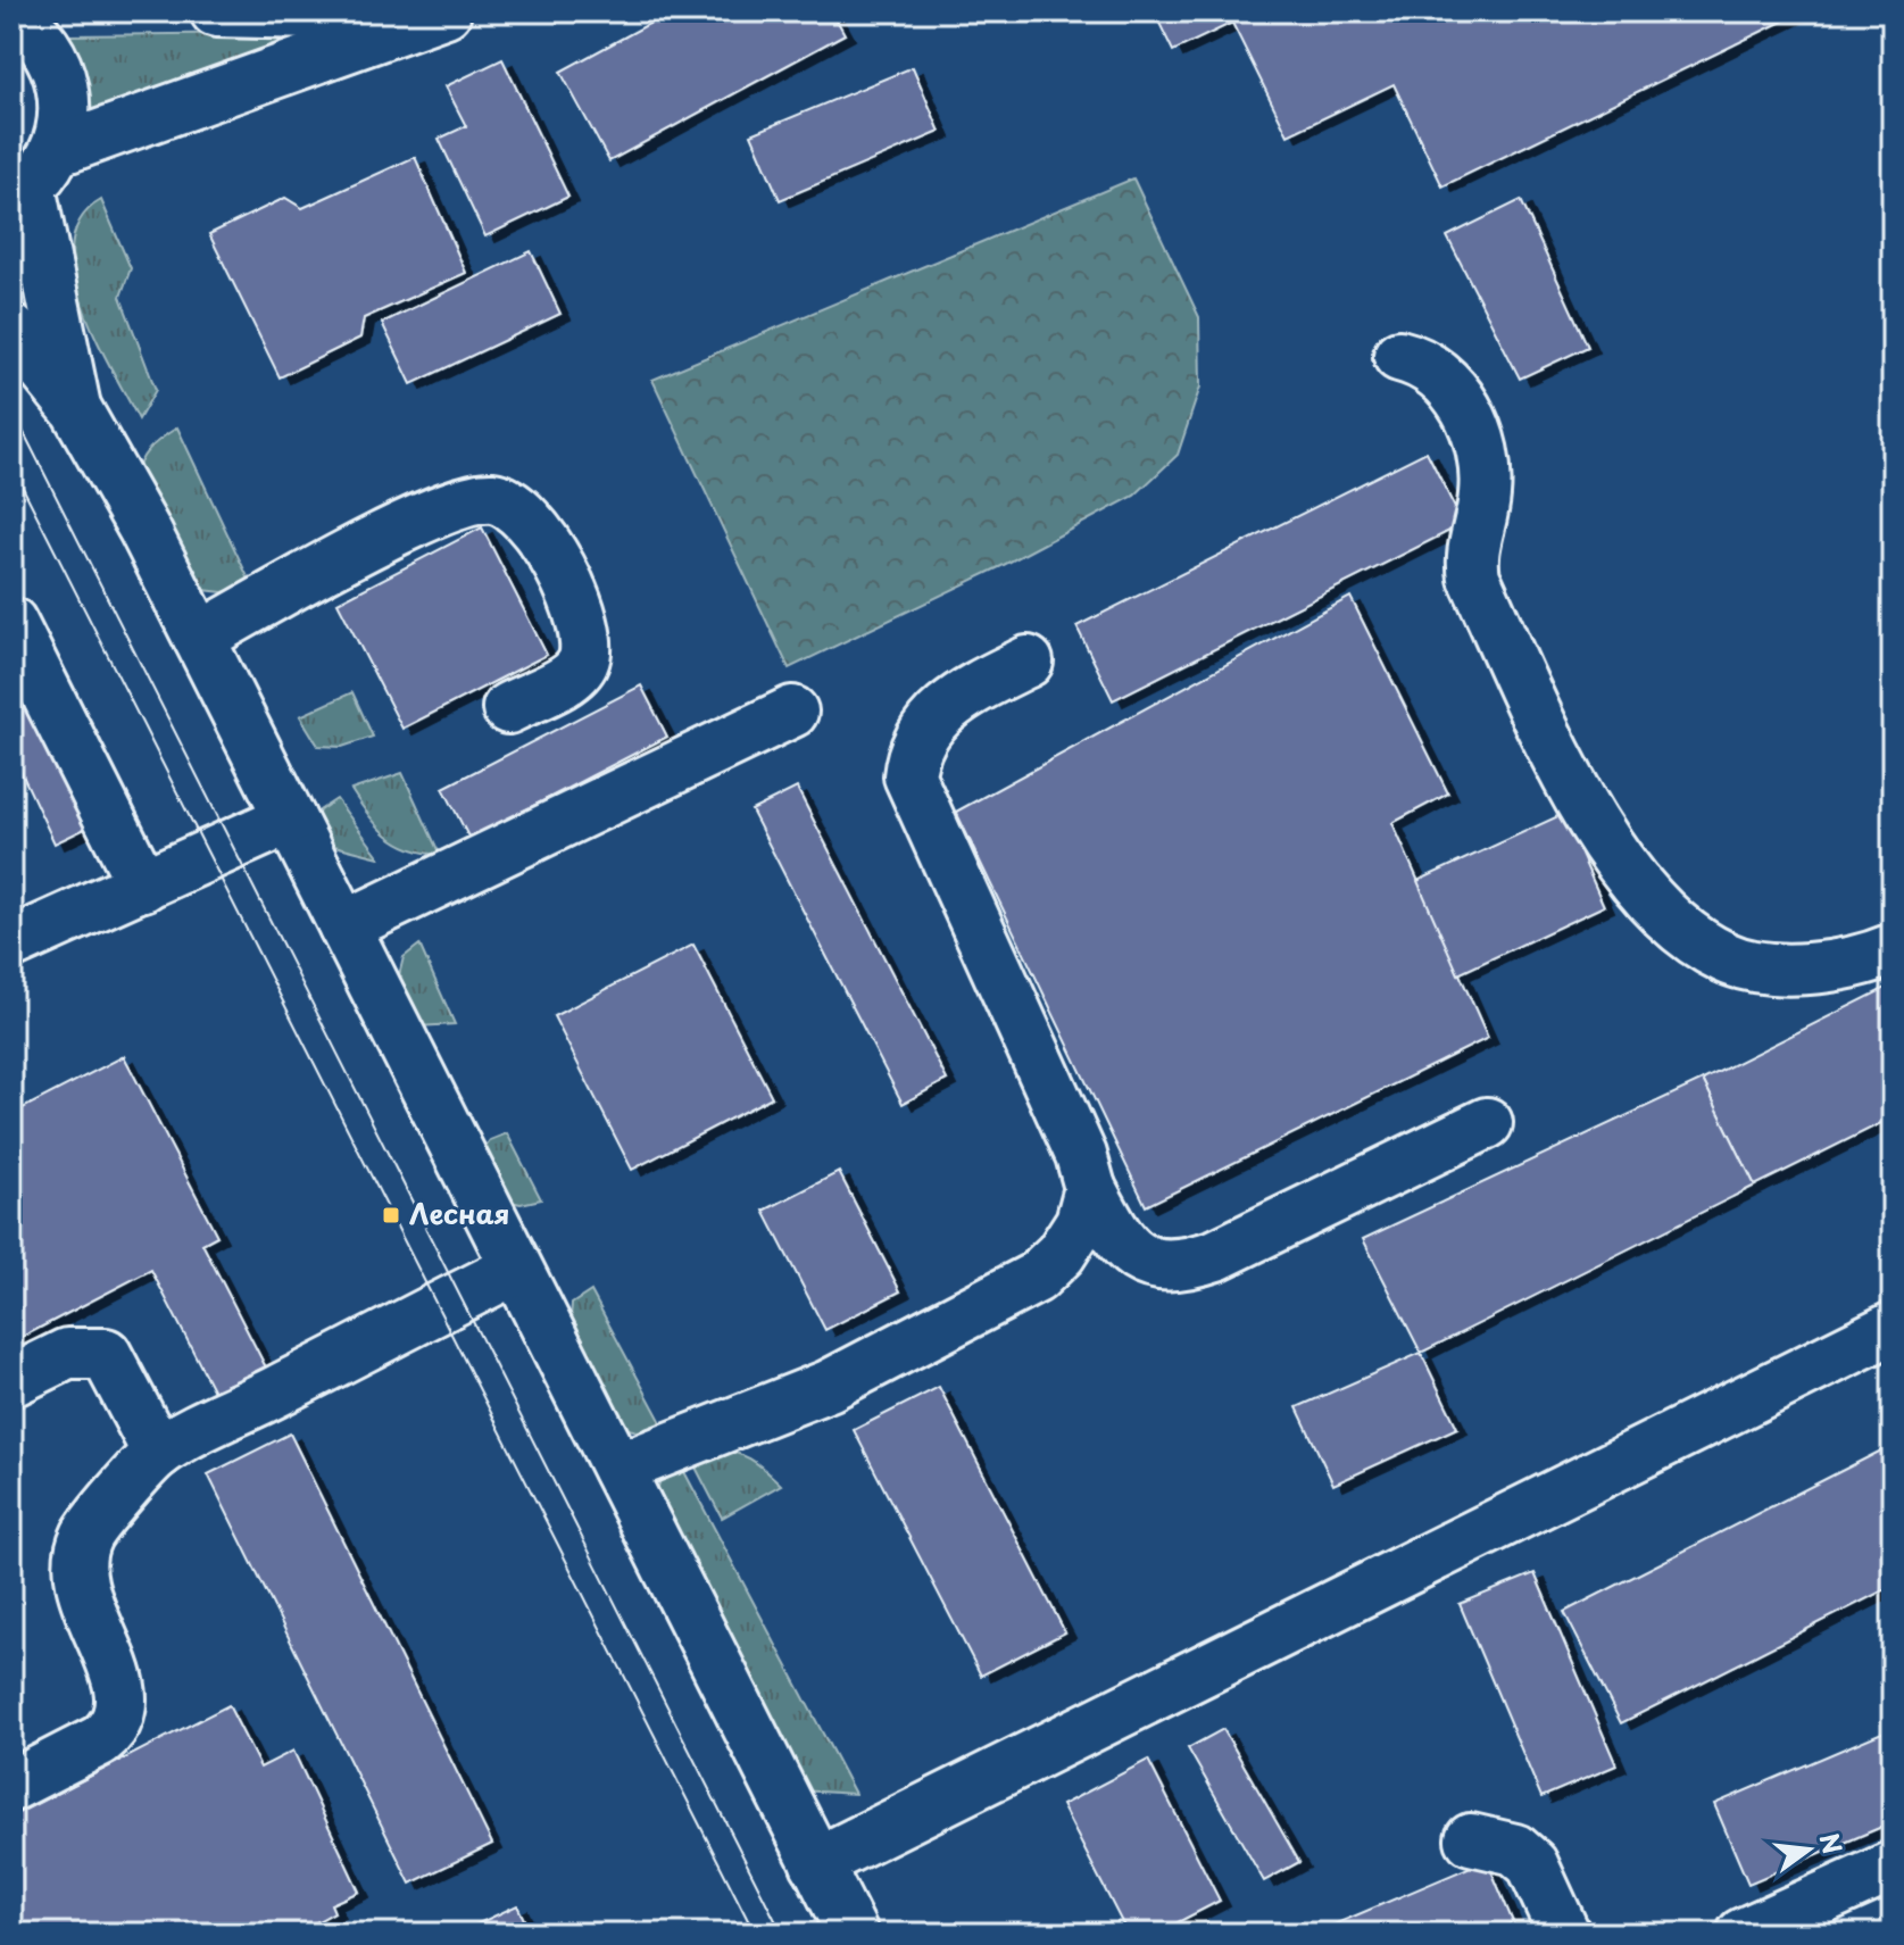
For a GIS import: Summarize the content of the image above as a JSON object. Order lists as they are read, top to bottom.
{
  "places": {
    "transit": ["Лесная"]
  },
  "north": "right"
}
